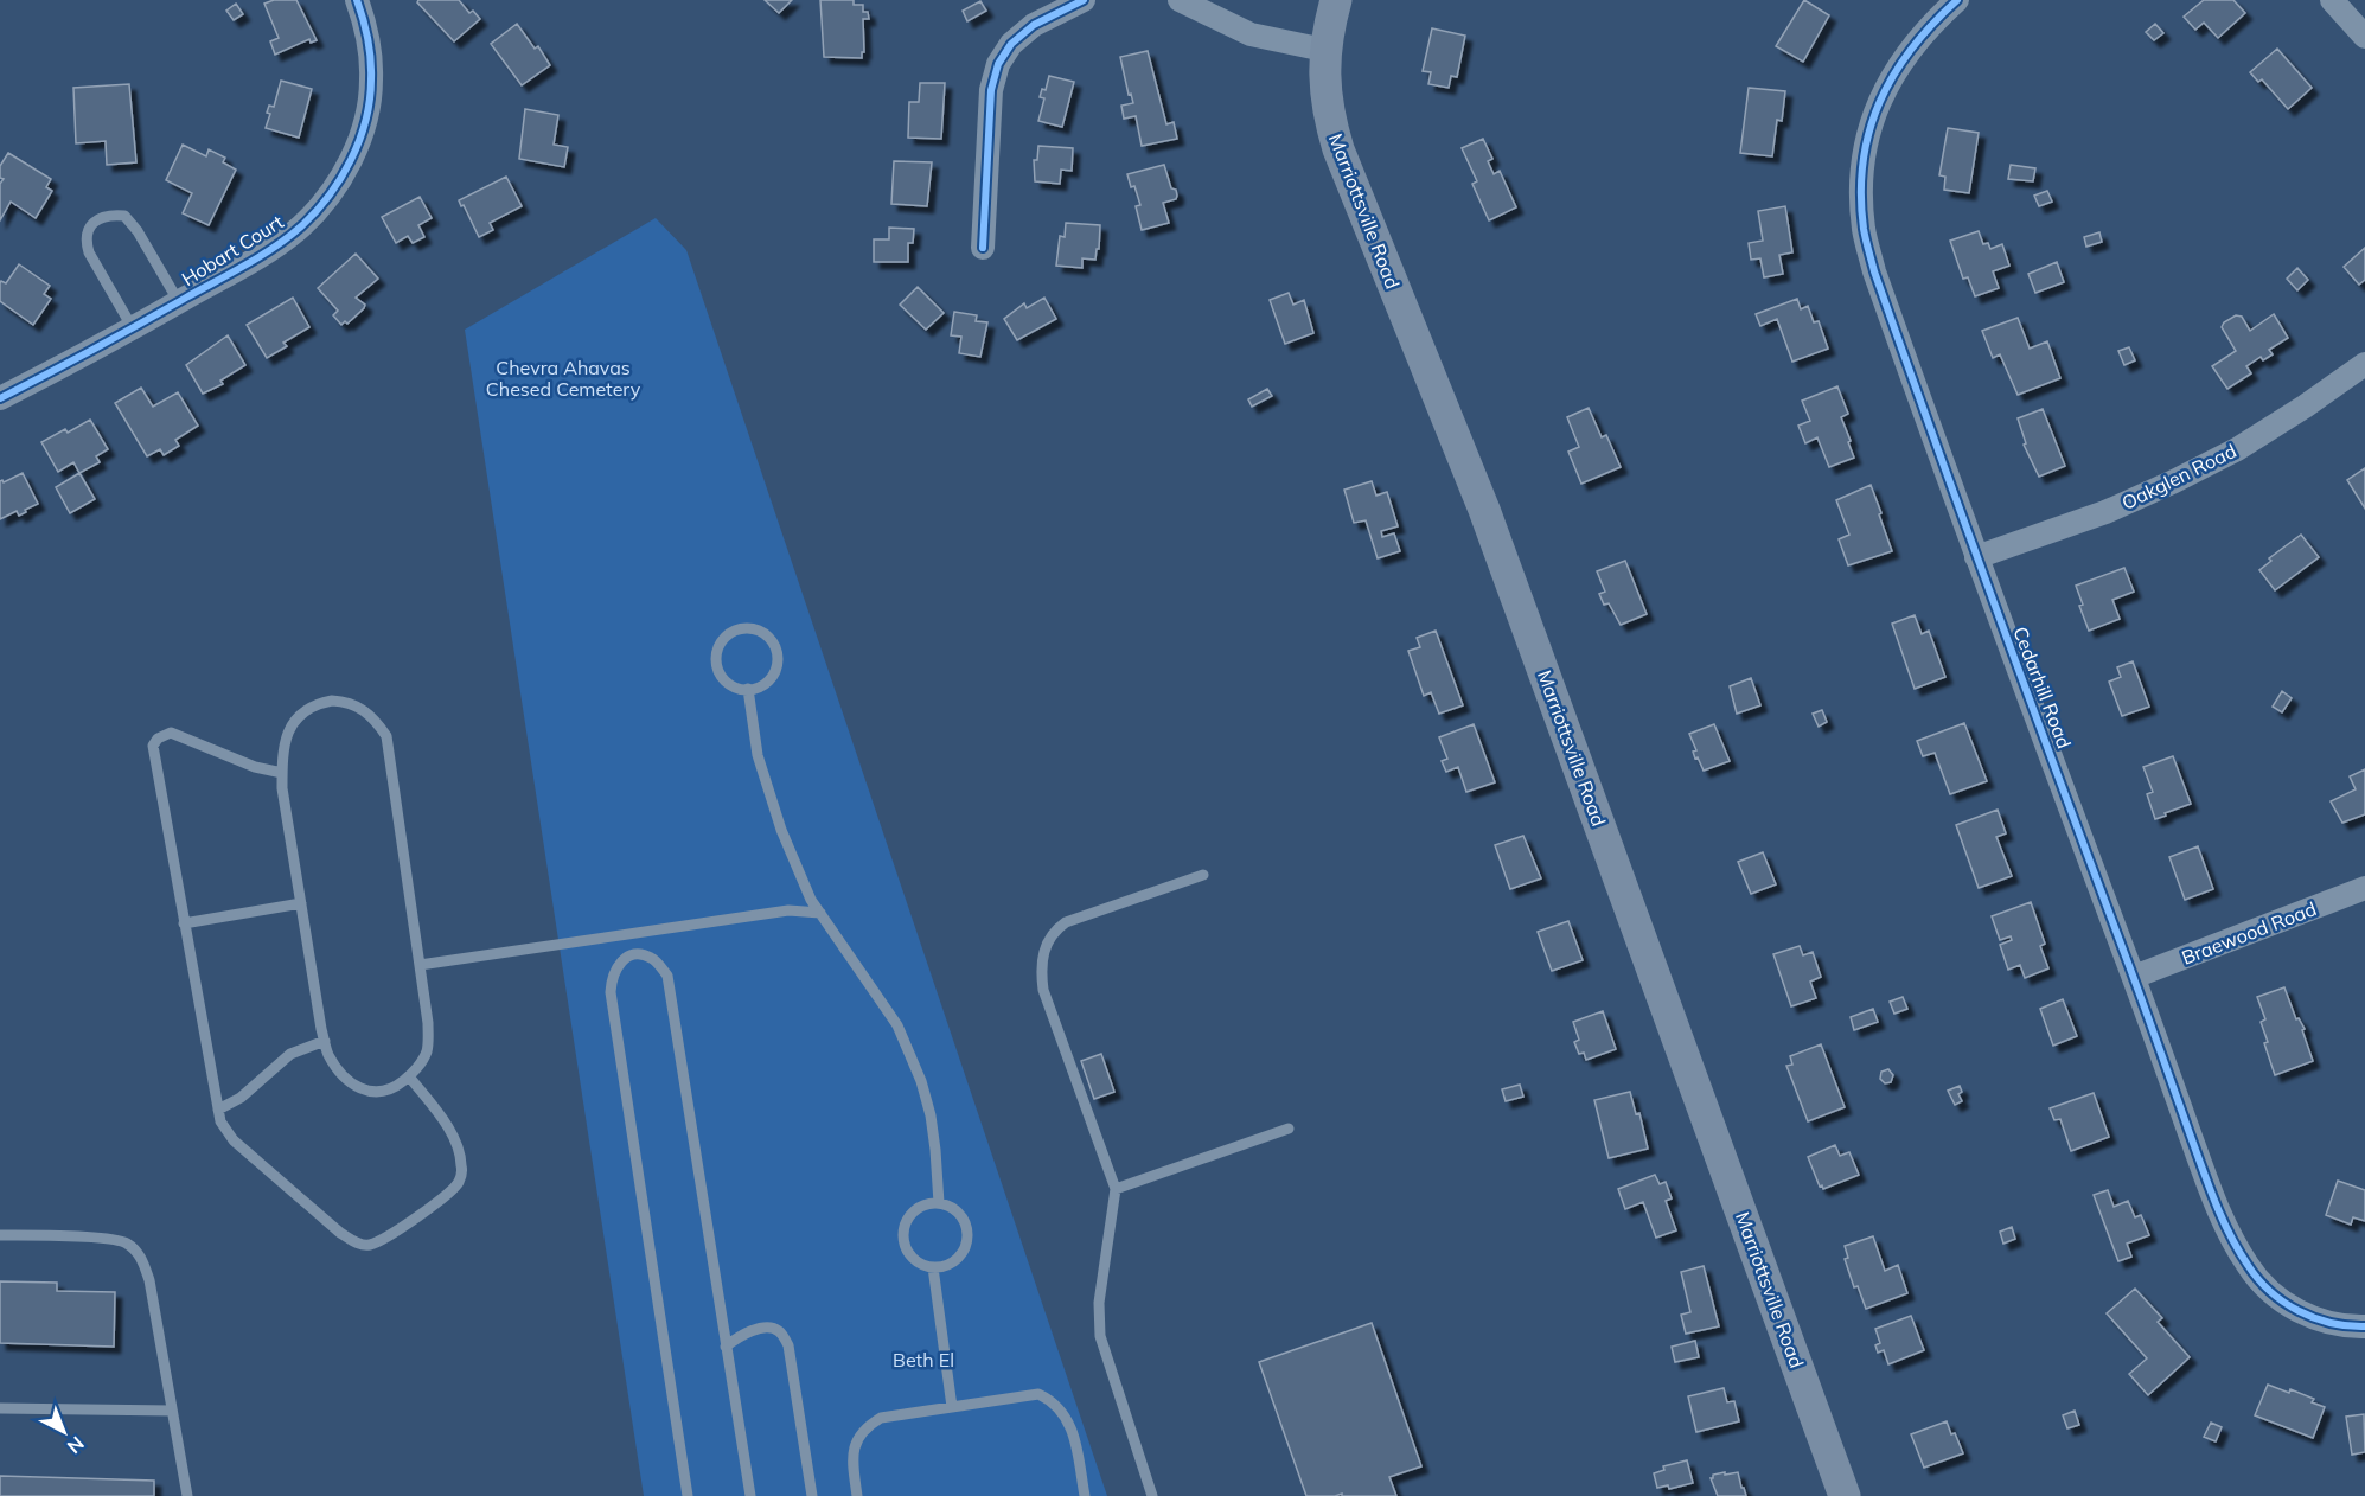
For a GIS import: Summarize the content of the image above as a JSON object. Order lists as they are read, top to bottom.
{
  "streets": {
    "main road": ["Marriottsville Road"],
    "street": [
      "Hobart Court",
      "Oakglen Road",
      "Cedarhill Road",
      "Braewood Road"
    ]
  },
  "crossings": [
    ["Oakglen Road", "Cedarhill Road"],
    ["Cedarhill Road", "Braewood Road"]
  ],
  "parks": ["Chevra Ahavas Chesed Cemetery", "Beth El"],
  "north": "bottom right"
}
